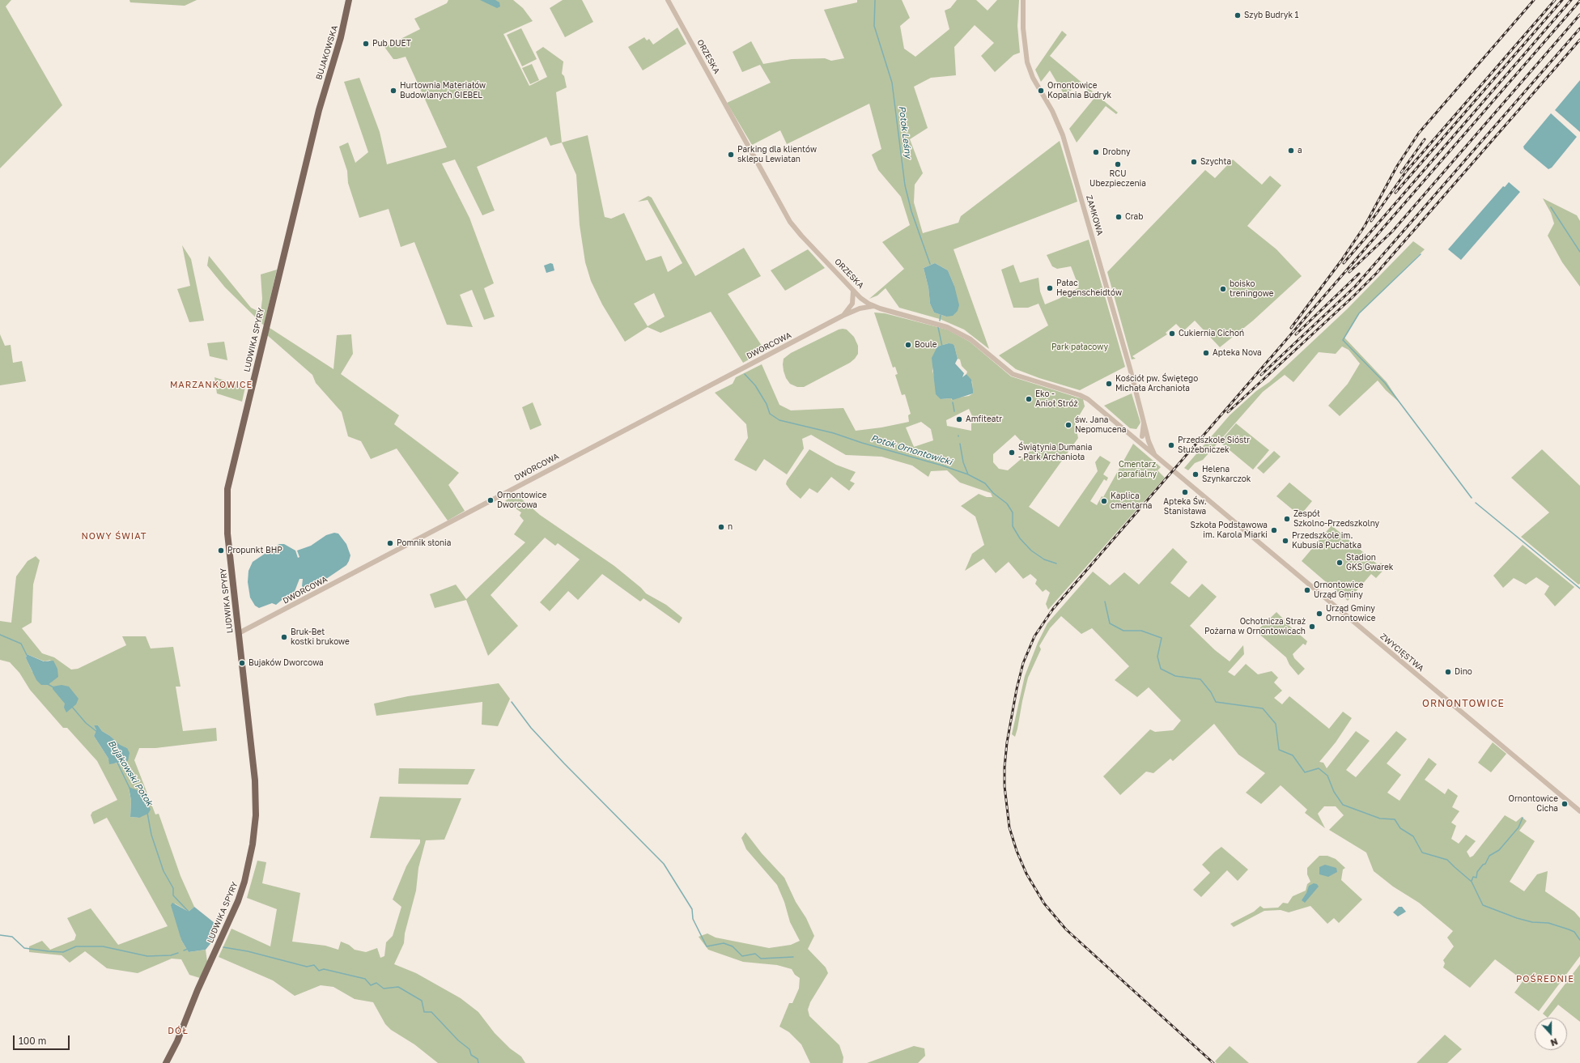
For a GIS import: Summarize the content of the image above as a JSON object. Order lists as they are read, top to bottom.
{
  "streets": {
    "main road": ["BUJAKOWSKA", "LUDWIKA SPYRY"],
    "street": [
      "ORZESKA",
      "ZAMKOWA",
      "DWORCOWA",
      "ZWYCIĘSTWA"
    ]
  },
  "crossings": [
    ["BUJAKOWSKA", "LUDWIKA SPYRY"],
    ["ORZESKA", "ZAMKOWA"],
    ["ORZESKA", "DWORCOWA"],
    ["ORZESKA", "ZWYCIĘSTWA"],
    ["ZAMKOWA", "ZWYCIĘSTWA"],
    ["LUDWIKA SPYRY", "DWORCOWA"]
  ],
  "districts": [
    "MARZANKOWICE",
    "NOWY ŚWIAT",
    "ORNONTOWICE",
    "POŚREDNIE",
    "DÓŁ"
  ],
  "water": ["Potok Leśny", "Potok Ornontowicki", "Bujakowski Potok"],
  "parks": ["Park pałacowy", "Cmentarz parafialny"],
  "places": [
    "Szyb Budryk 1",
    "Pub DUET",
    "Hurtownia Materiałów Budowlanych GIEBEL",
    "Ornontowice Kopalnia Budryk",
    "a",
    "Drobny",
    "Parking dla klientów sklepu Lewiatan",
    "Szychta",
    "RCU Ubezpieczenia",
    "Crab",
    "Pałac Hegenscheidtów",
    "boisko treningowe",
    "Cukiernia Cichoń",
    "Boule",
    "Apteka Nova",
    "Kościół pw. Świętego Michała Archanioła",
    "Eko - Anioł Stróż",
    "Amfiteatr",
    "św. Jana Nepomucena",
    "Przedszkole Sióstr Służebniczek",
    "Świątynia Dumania - Park Archanioła",
    "Helena Szynkarczok",
    "Apteka Św. Stanisława",
    "Ornontowice Dworcowa",
    "Kaplica cmentarna",
    "Zespół Szkolno-Przedszkolny",
    "n",
    "Szkoła Podstawowa im. Karola Miarki",
    "Przedszkole im. Kubusia Puchatka",
    "Pomnik słonia",
    "Propunkt BHP",
    "Stadion GKS Gwarek",
    "Ornontowice Urząd Gminy",
    "Urząd Gminy Ornontowice",
    "Ochotnicza Straż Pożarna w Ornontowicach",
    "Bruk-Bet kostki brukowe",
    "Bujaków Dworcowa",
    "Dino",
    "Ornontowice Cicha"
  ],
  "scale_bar": "100 m",
  "north": "bottom"
}
